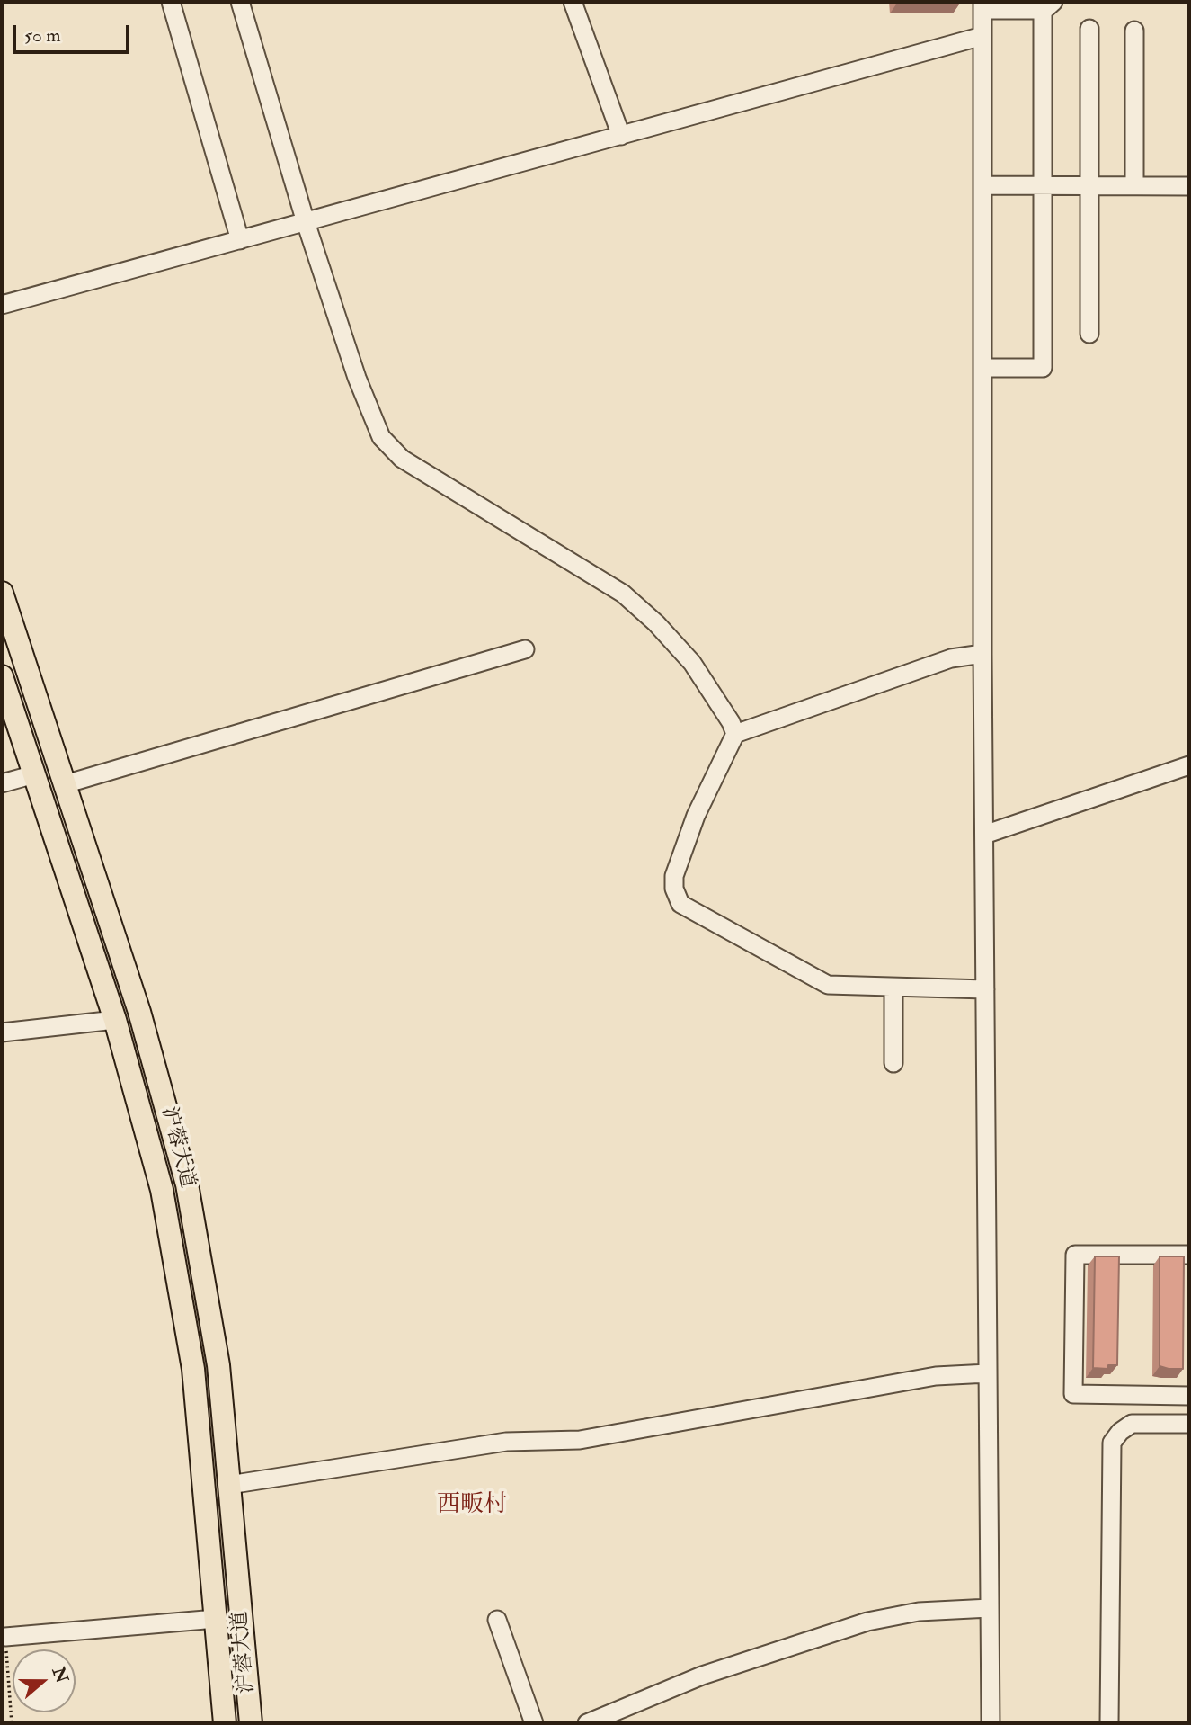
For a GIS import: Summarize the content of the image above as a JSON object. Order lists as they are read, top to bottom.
{
  "streets": {
    "main road": ["沪蓉大道"]
  },
  "districts": ["西畈村"],
  "scale_bar": "50 m",
  "north": "right"
}
